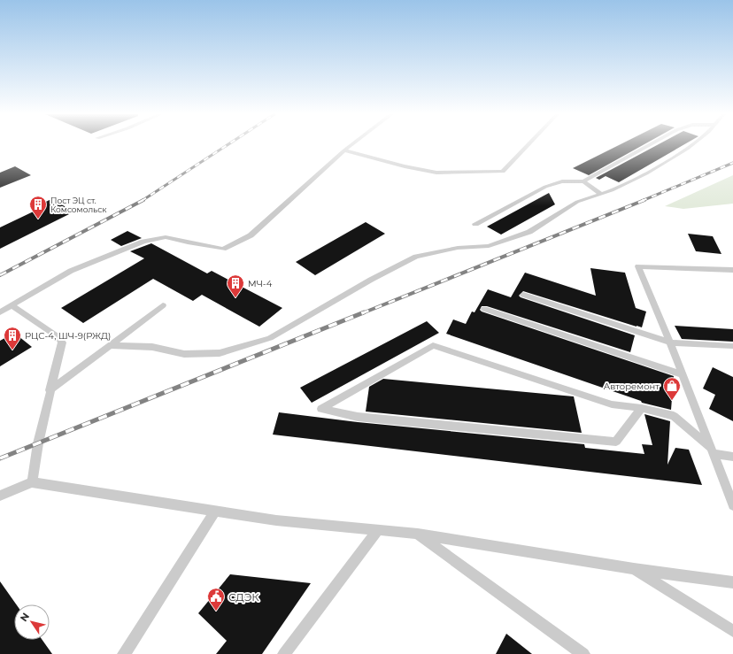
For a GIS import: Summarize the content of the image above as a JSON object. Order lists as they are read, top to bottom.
{
  "places": {
    "building": ["Пост ЭЦ ст. Комсомольск", "МЧ-4", "РЦС-4, ШЧ-9(РЖД)"],
    "shop": ["Авторемонт"],
    "public building": ["СДЭК"]
  },
  "north": "top left"
}
